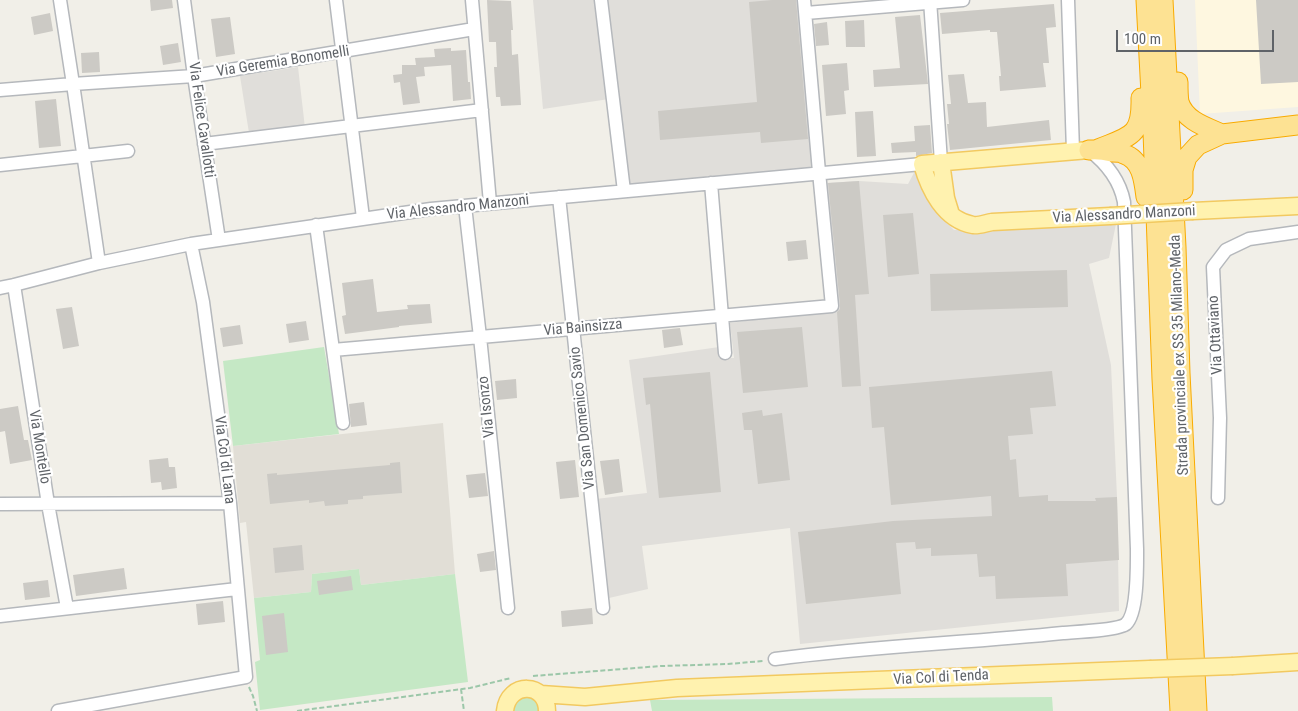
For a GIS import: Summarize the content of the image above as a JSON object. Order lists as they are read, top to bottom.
{
  "streets": {
    "highway": ["Strada provinciale ex SS 35 Milano-Meda"],
    "main road": ["Via Alessandro Manzoni", "Via Col di Tenda"],
    "street": [
      "Via Geremia Bonomelli",
      "Via Felice Cavallotti",
      "Via Bainsizza",
      "Via Ottaviano",
      "Via Isonzo",
      "Via San Domenico Savio",
      "Via Montello",
      "Via Col di Lana"
    ]
  },
  "crossings": [
    ["Via Geremia Bonomelli", "Via Felice Cavallotti"],
    ["Via Felice Cavallotti", "Via Alessandro Manzoni"],
    ["Via Alessandro Manzoni", "Via Bainsizza"],
    ["Via Alessandro Manzoni", "Via Isonzo"],
    ["Via Alessandro Manzoni", "Via San Domenico Savio"],
    ["Via Alessandro Manzoni", "Via Montello"],
    ["Via Alessandro Manzoni", "Via Col di Lana"],
    ["Via Bainsizza", "Via Isonzo"],
    ["Via Bainsizza", "Via San Domenico Savio"]
  ],
  "scale_bar": "100 m"
}
